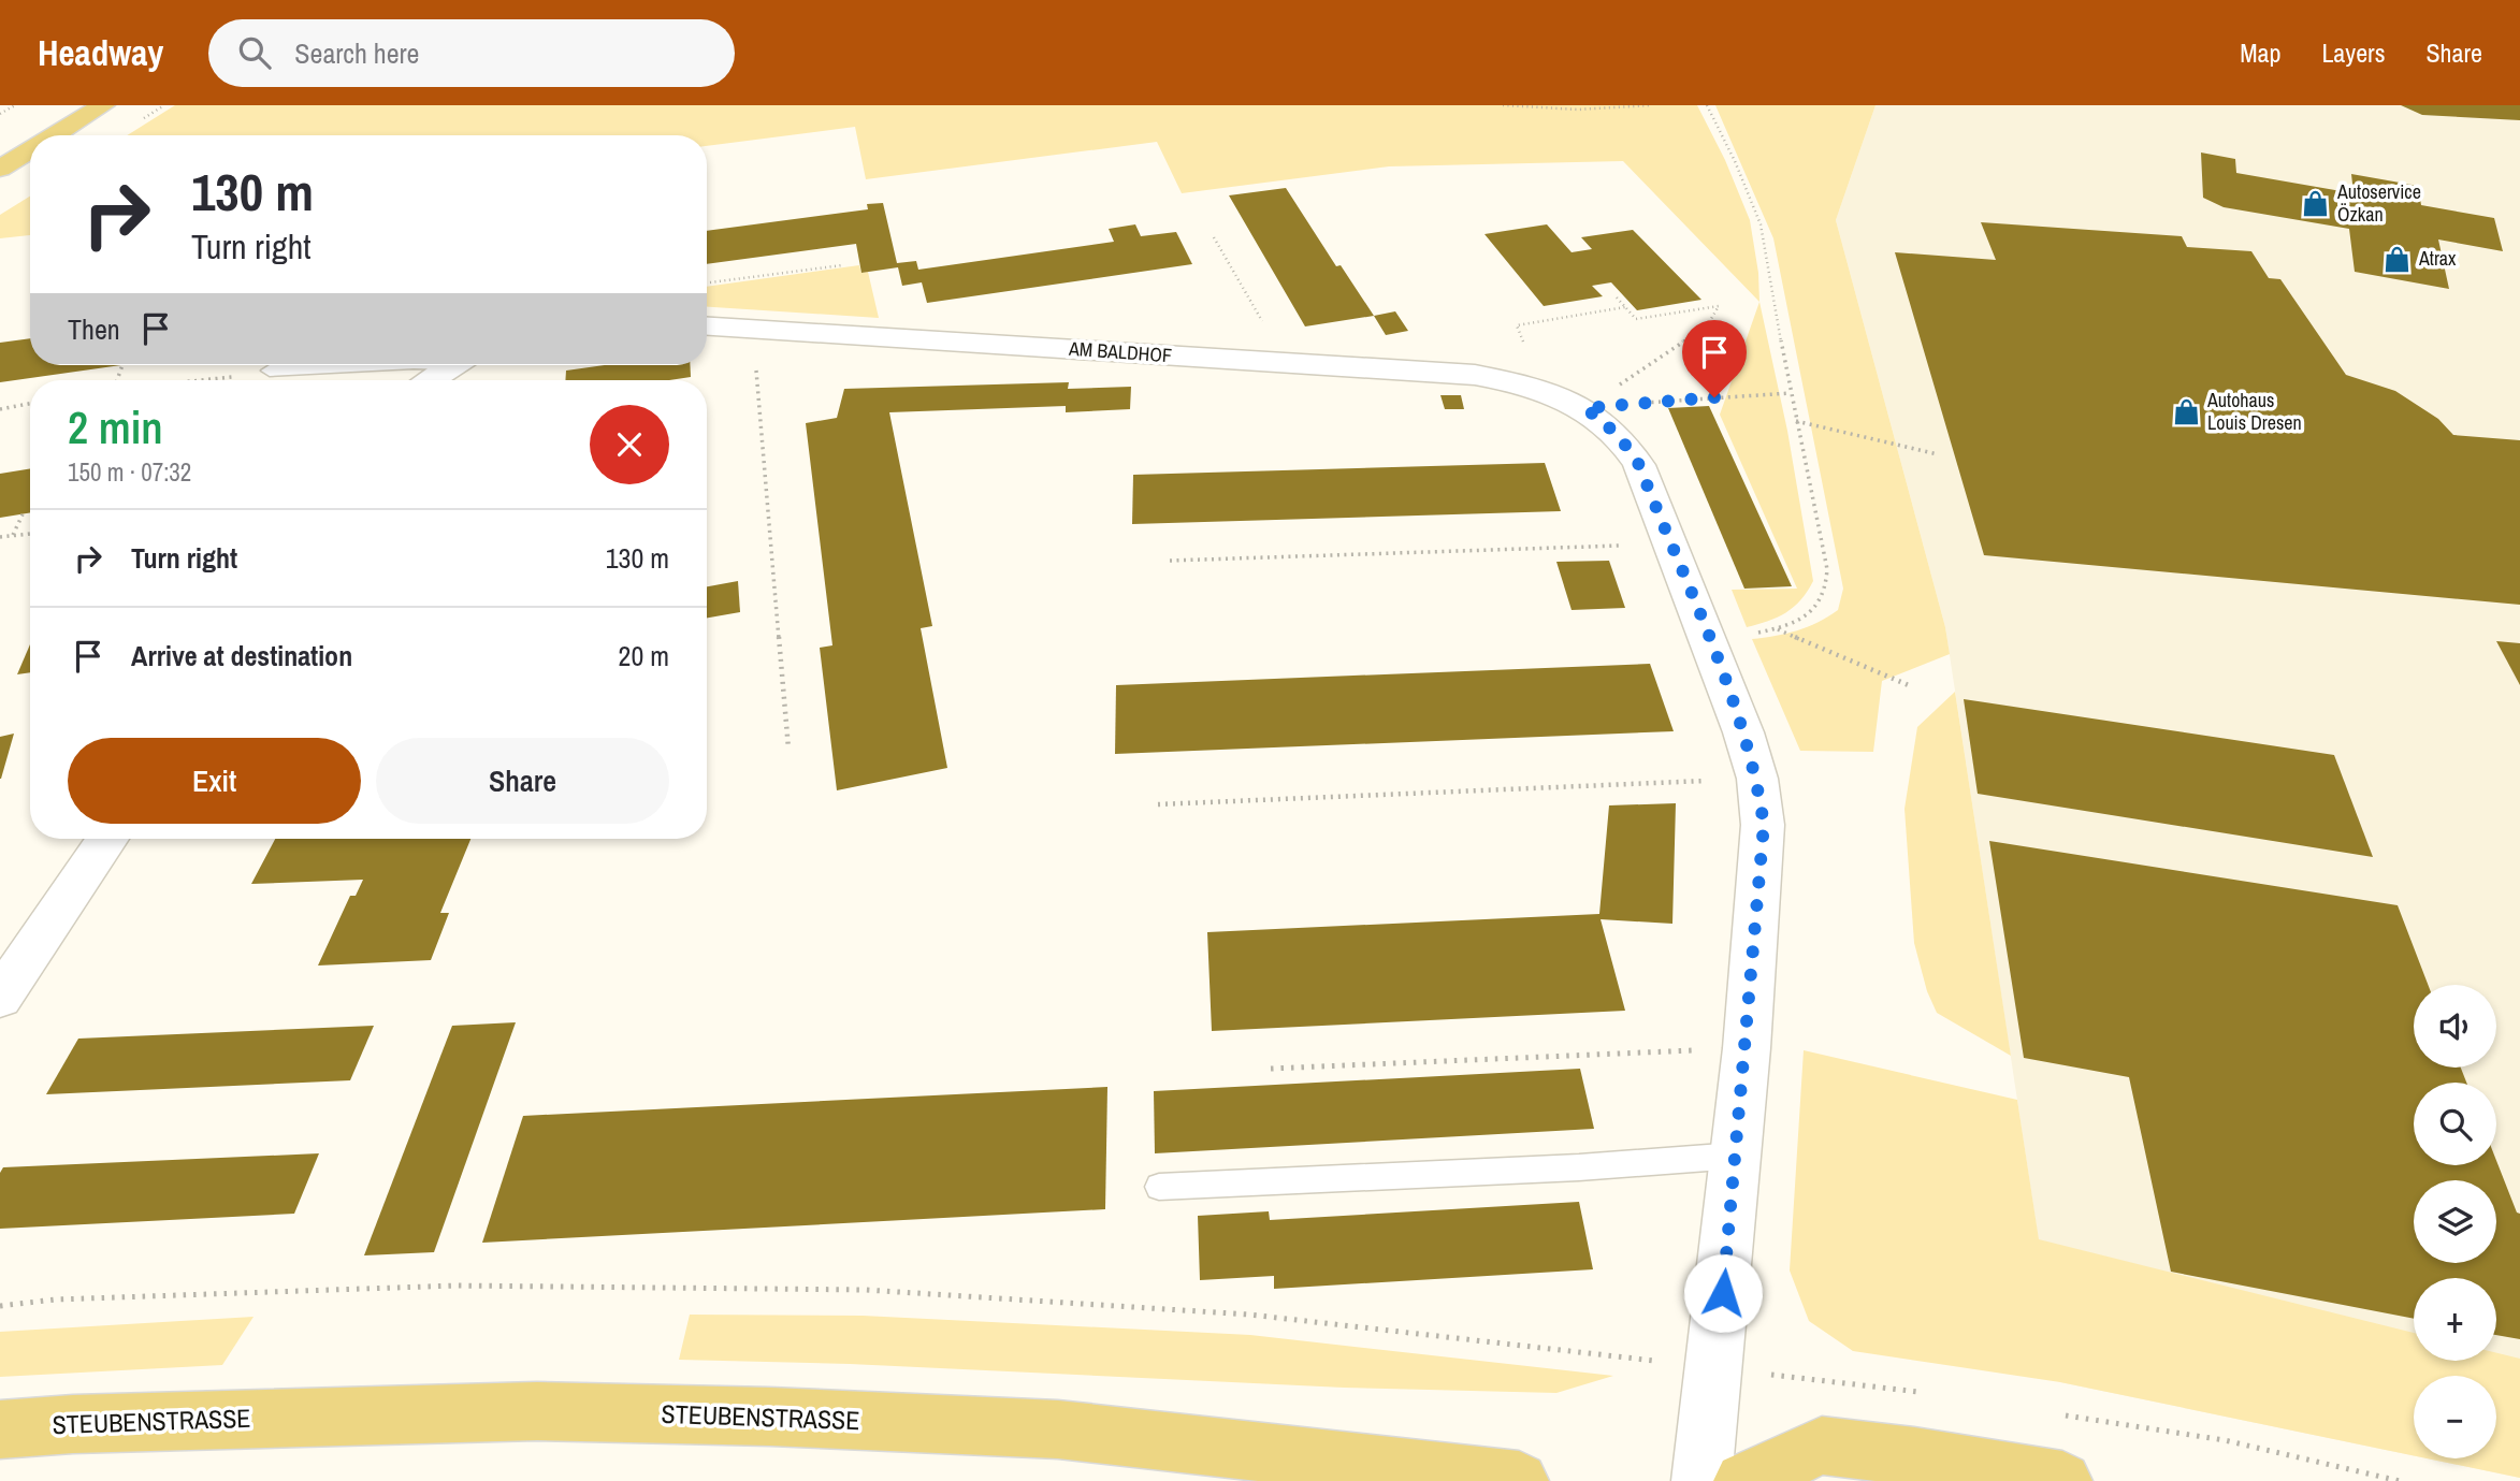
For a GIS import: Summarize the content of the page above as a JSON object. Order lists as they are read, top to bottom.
{
  "streets": {
    "main road": ["STEUBENSTRASSE"],
    "street": ["AM BALDHOF"]
  },
  "places": {
    "shop": ["Autoservice Özkan", "Atrax", "Autohaus Louis Dresen"]
  },
  "page": {
    "header": "Headway",
    "search": "Search here",
    "nav": ["Map", "Layers", "Share"],
    "turn": ["130 m", "Turn right"],
    "then": "Then",
    "heading": ["2 min", "150 m · 07:32"],
    "list": [
      {
        "name": "Turn right",
        "value": "130 m"
      },
      {
        "name": "Arrive at destination",
        "value": "20 m"
      }
    ],
    "buttons": ["Exit", "Share"],
    "map_buttons": ["+", "−"]
  }
}
